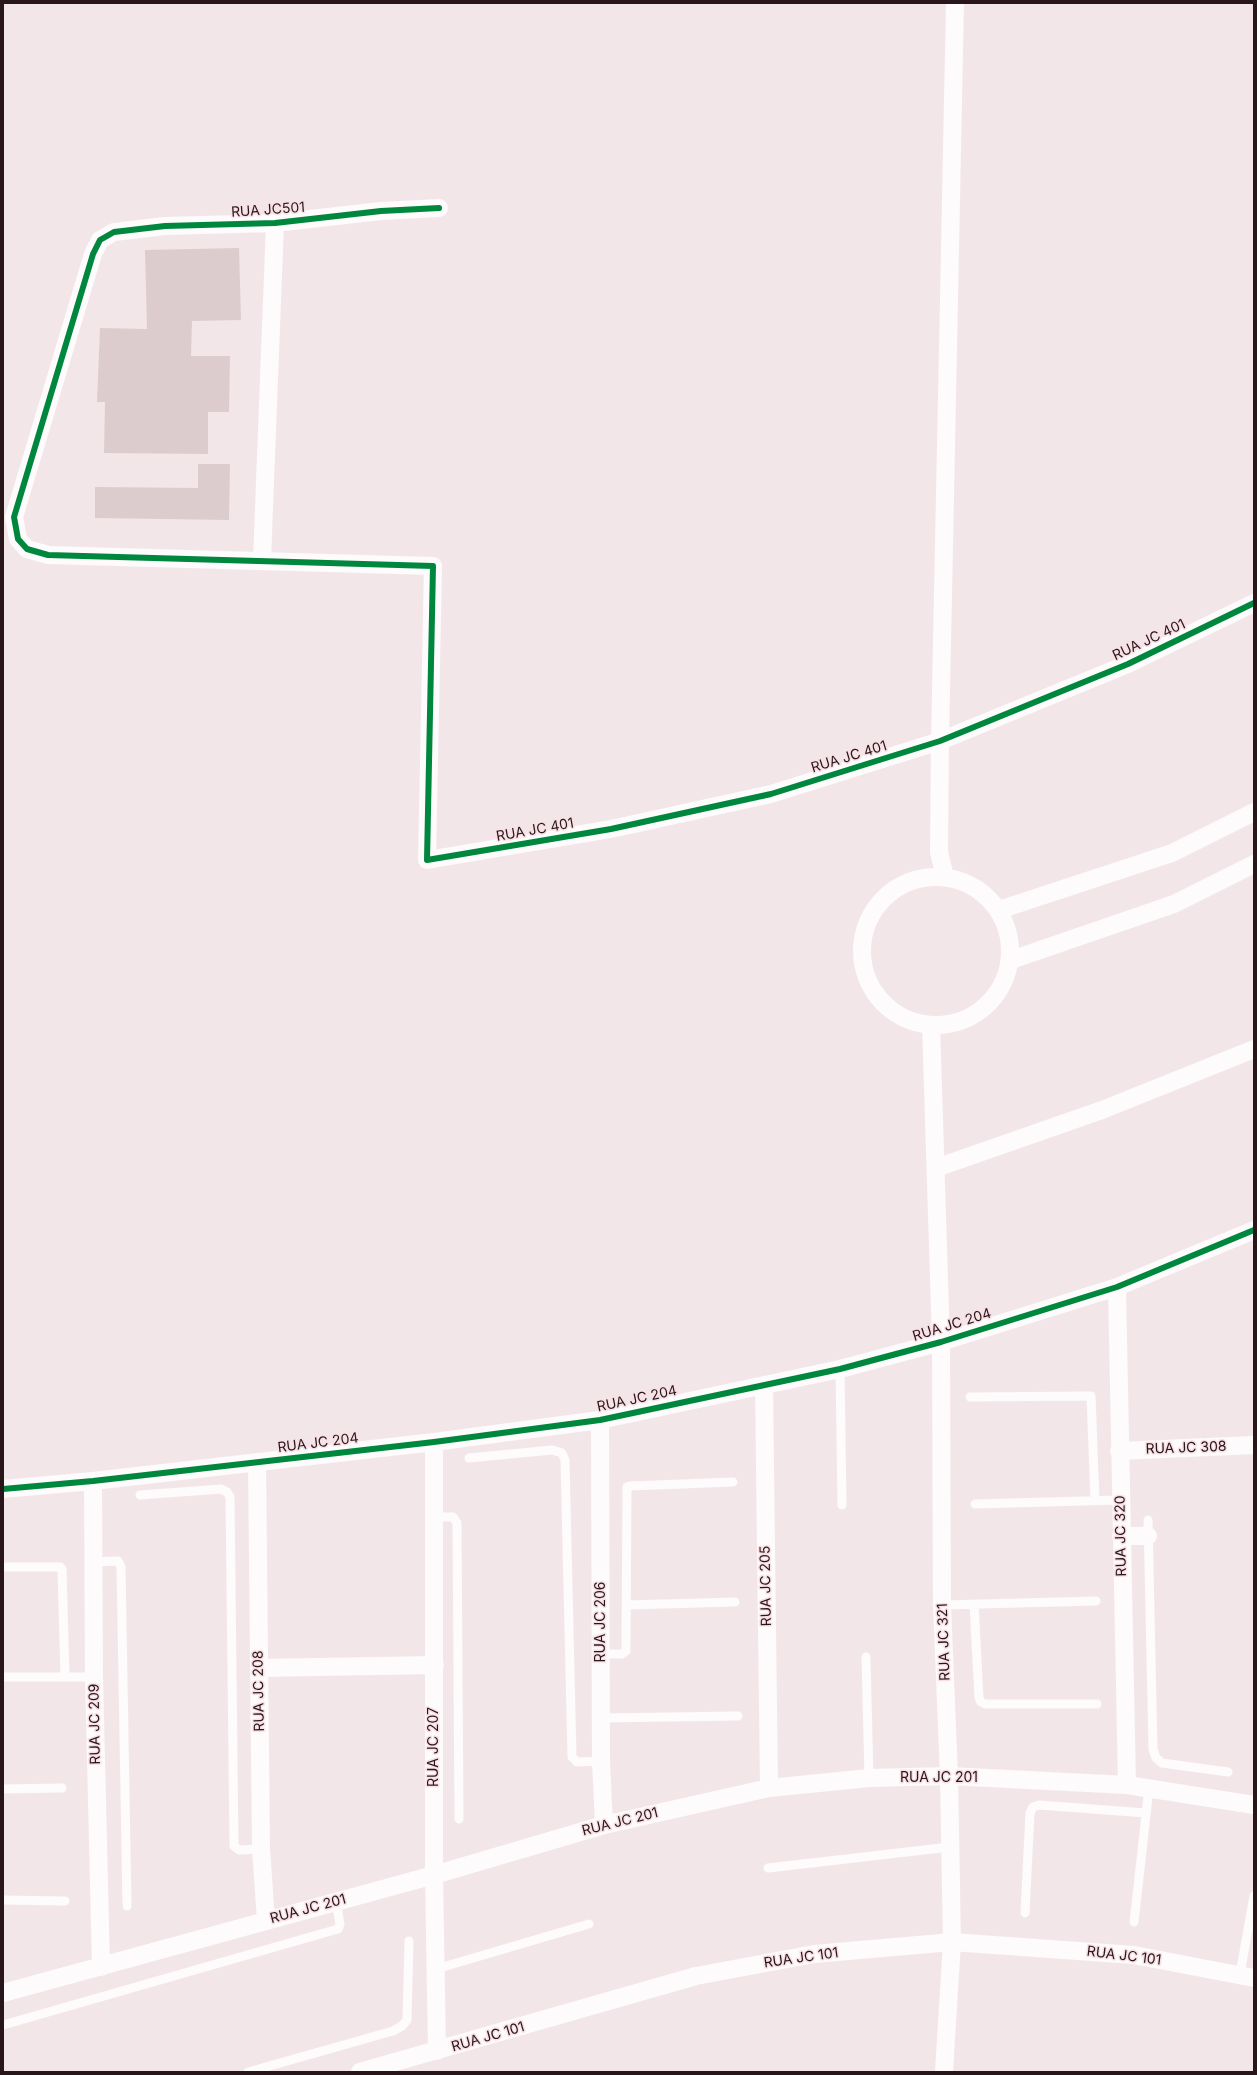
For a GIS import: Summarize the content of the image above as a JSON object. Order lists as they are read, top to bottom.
{
  "streets": {
    "street": [
      "RUA JC501",
      "RUA JC 401",
      "RUA JC 204",
      "RUA JC 308",
      "RUA JC 320",
      "RUA JC 205",
      "RUA JC 206",
      "RUA JC 321",
      "RUA JC 208",
      "RUA JC 209",
      "RUA JC 207",
      "RUA JC 201",
      "RUA JC 101"
    ]
  },
  "crossings": [
    ["RUA JC501", "RUA JC 401"],
    ["RUA JC 204", "RUA JC 320"],
    ["RUA JC 204", "RUA JC 205"],
    ["RUA JC 204", "RUA JC 206"],
    ["RUA JC 204", "RUA JC 321"],
    ["RUA JC 204", "RUA JC 208"],
    ["RUA JC 204", "RUA JC 209"],
    ["RUA JC 204", "RUA JC 207"],
    ["RUA JC 308", "RUA JC 320"],
    ["RUA JC 320", "RUA JC 201"],
    ["RUA JC 205", "RUA JC 201"],
    ["RUA JC 206", "RUA JC 201"],
    ["RUA JC 321", "RUA JC 201"],
    ["RUA JC 321", "RUA JC 101"],
    ["RUA JC 208", "RUA JC 201"],
    ["RUA JC 209", "RUA JC 201"],
    ["RUA JC 207", "RUA JC 201"],
    ["RUA JC 207", "RUA JC 101"]
  ]
}
